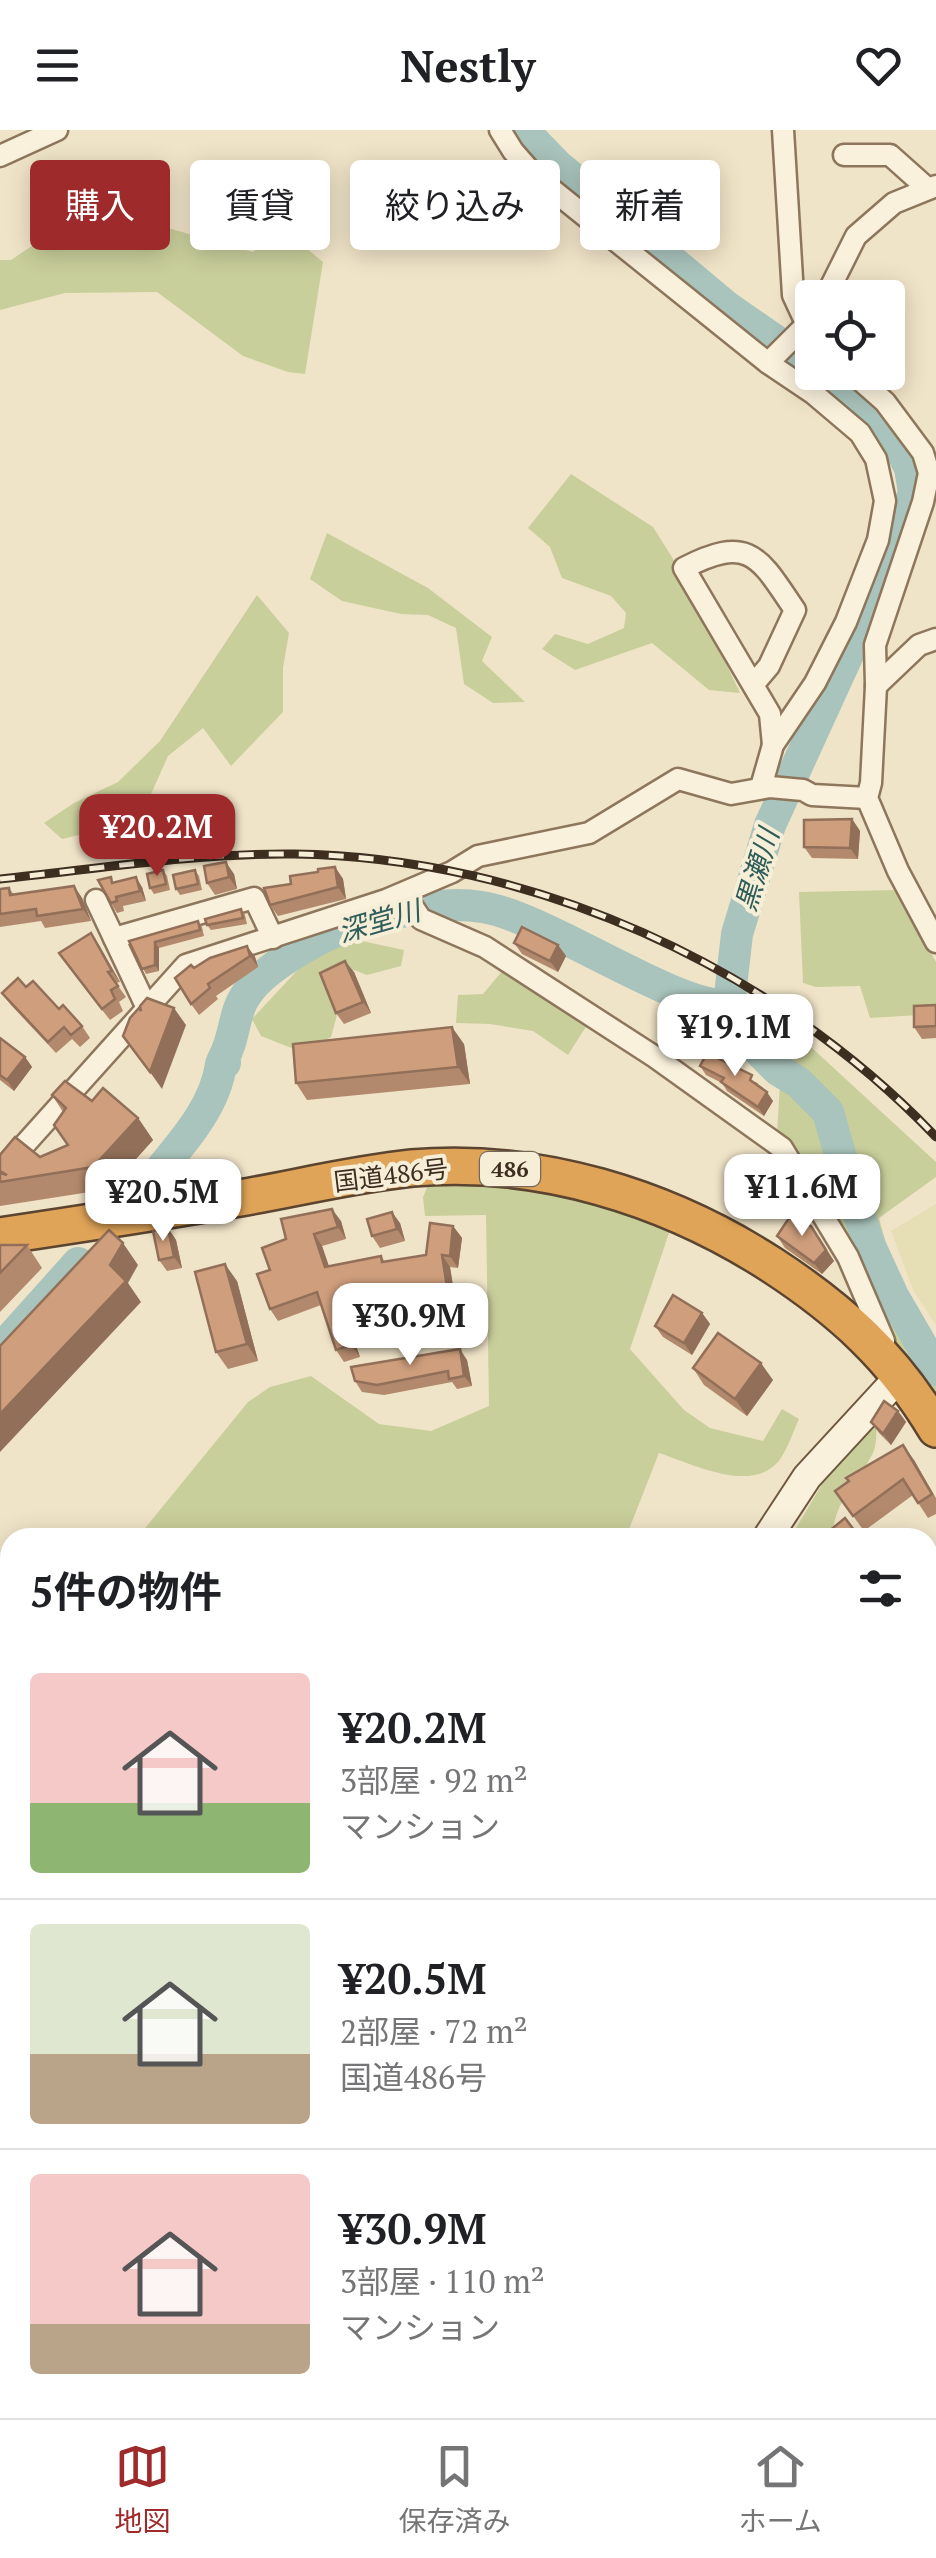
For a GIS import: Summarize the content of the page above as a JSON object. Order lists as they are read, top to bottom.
{
  "streets": {
    "highway": ["486", "国道486号"]
  },
  "water": ["黒瀬川", "深堂川"],
  "page": {
    "header": "Nestly",
    "chip": [
      "購入",
      "賃貸",
      "絞り込み",
      "新着"
    ],
    "price": [
      "¥20.2M",
      "¥19.1M",
      "¥11.6M",
      "¥20.5M",
      "¥30.9M"
    ],
    "heading": "5件の物件",
    "list": [
      {
        "name": "¥20.2M",
        "note": "3部屋 · 92 m² · マンション"
      },
      {
        "name": "¥20.5M",
        "note": "2部屋 · 72 m² · 国道486号"
      },
      {
        "name": "¥30.9M",
        "note": "3部屋 · 110 m² · マンション"
      }
    ],
    "tabs": ["地図", "保存済み", "ホーム"]
  }
}
